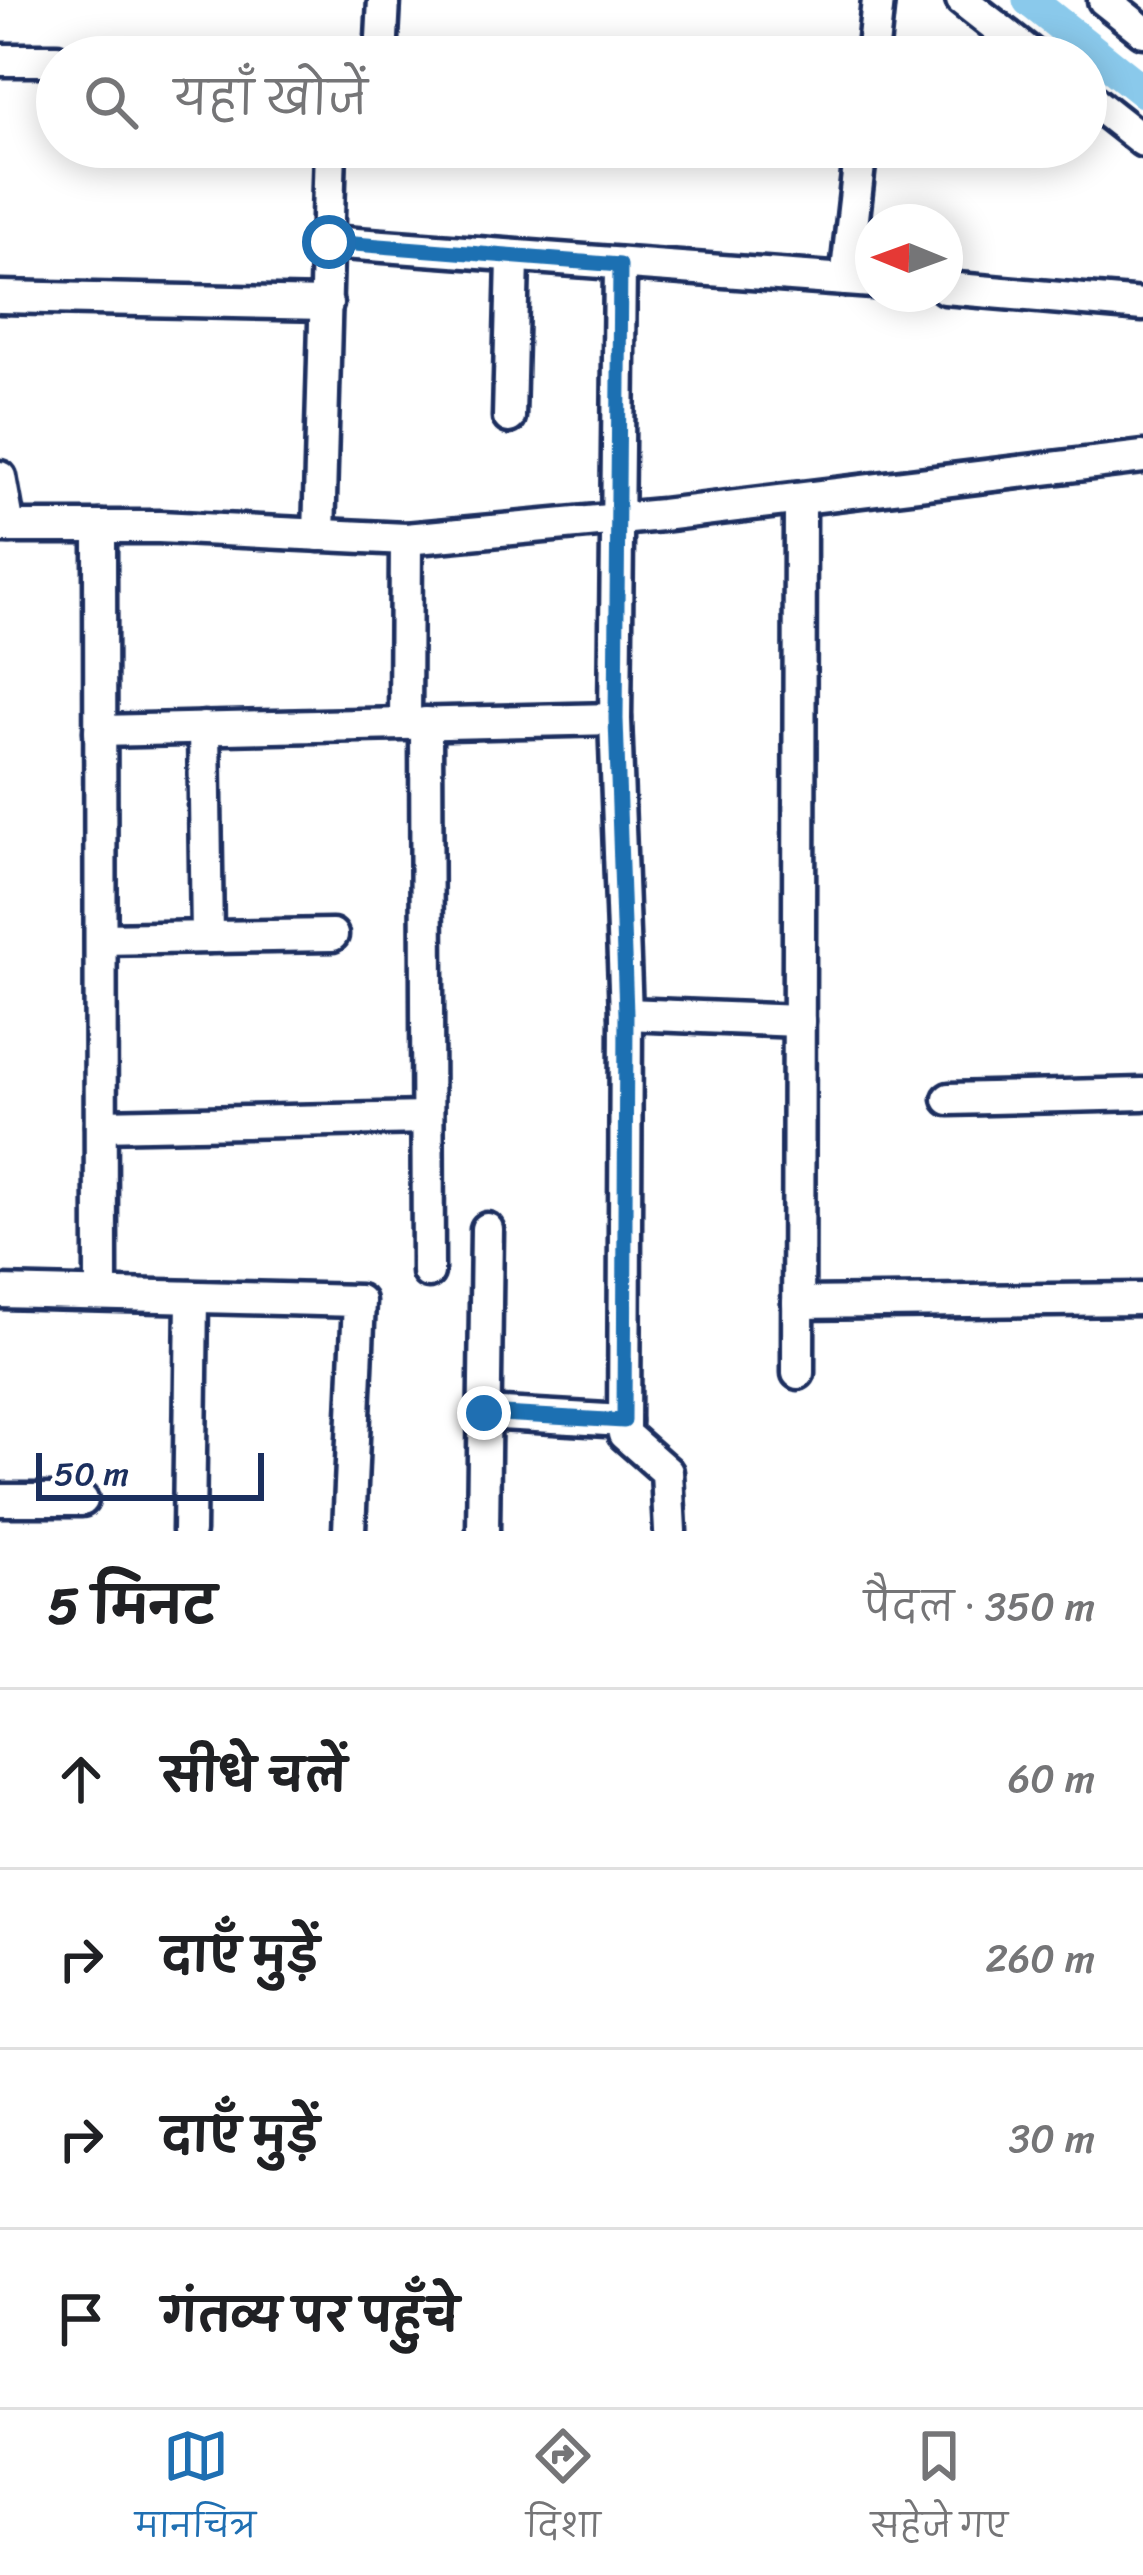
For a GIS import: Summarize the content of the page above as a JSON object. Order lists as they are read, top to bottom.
{
  "scale_bar": "50 m",
  "north": "left",
  "page": {
    "search": "यहाँ खोजें",
    "scale": "50 m",
    "heading": ["5 मिनट", "पैदल · 350 m"],
    "list": [
      ["सीधे चलें", "60 m"],
      ["दाएँ मुड़ें", "260 m"],
      ["दाएँ मुड़ें", "30 m"],
      "गंतव्य पर पहुँचे"
    ],
    "nav": ["मानचित्र", "दिशा", "सहेजे गए"]
  }
}
